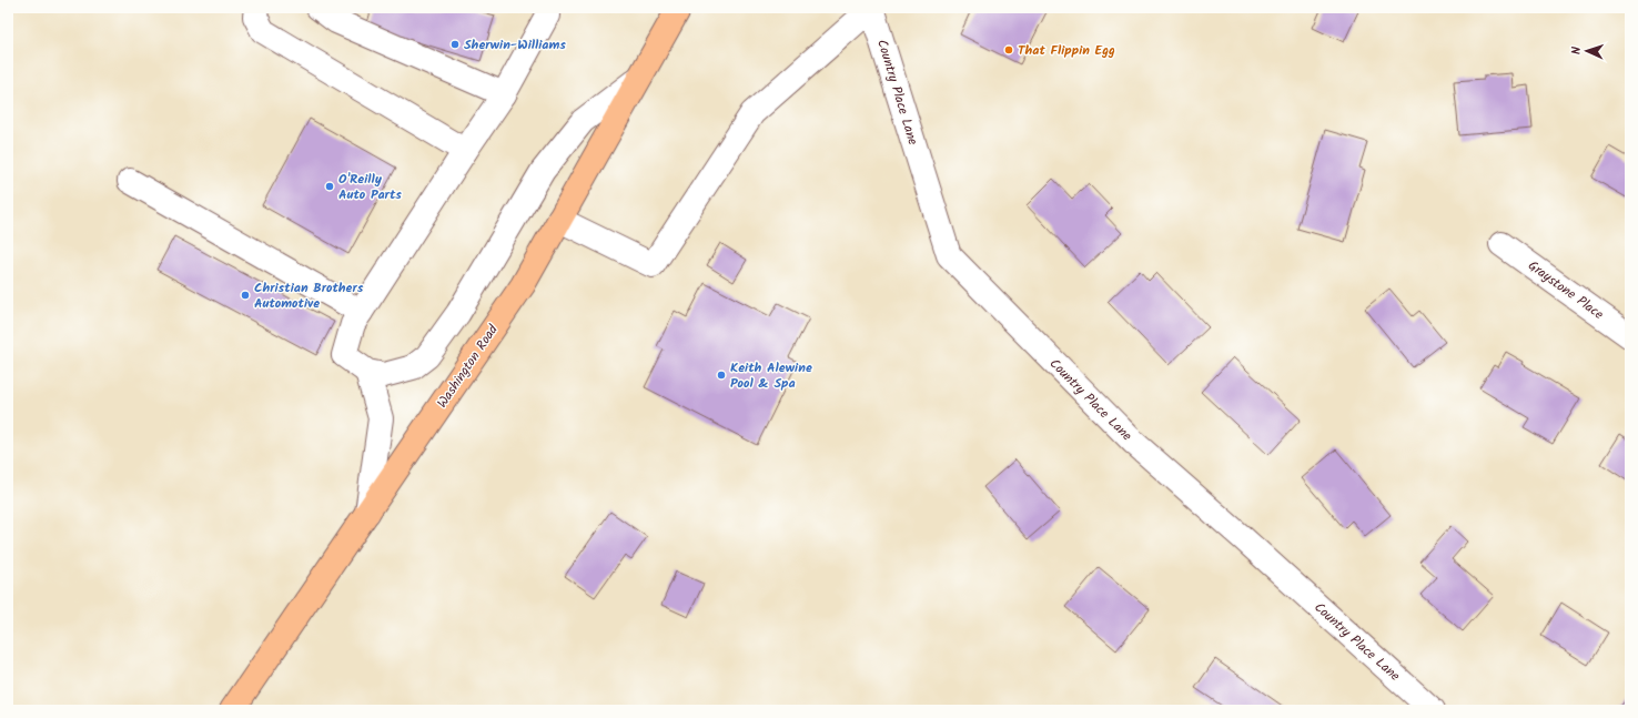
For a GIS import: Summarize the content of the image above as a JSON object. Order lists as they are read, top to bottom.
{
  "streets": {
    "main road": ["Washington Road"],
    "street": ["Country Place Lane", "Graystone Place"]
  },
  "places": [
    "Sherwin-Williams",
    "That Flippin Egg",
    "O'Reilly Auto Parts",
    "Christian Brothers Automotive",
    "Keith Alewine Pool & Spa"
  ],
  "north": "left"
}
